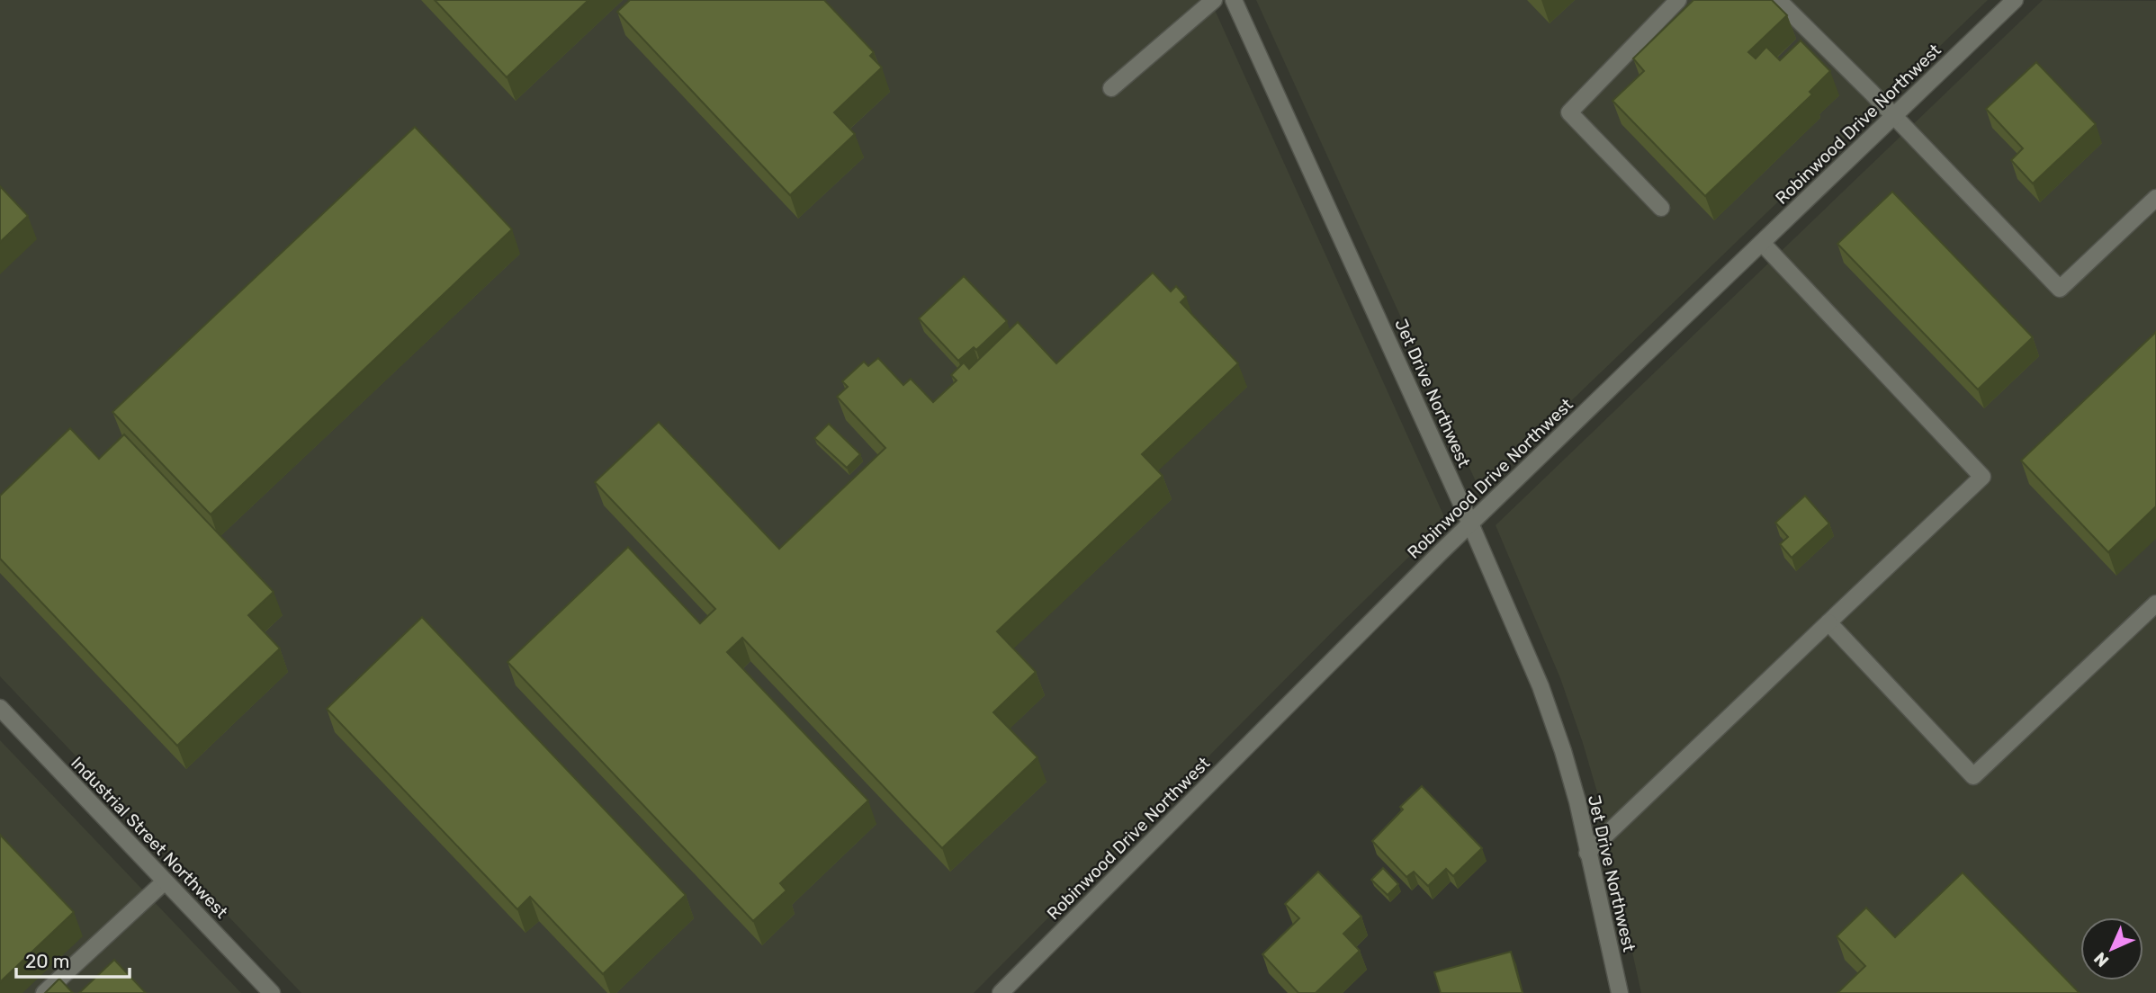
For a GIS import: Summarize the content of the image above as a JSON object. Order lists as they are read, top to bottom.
{
  "streets": {
    "street": ["Robinwood Drive Northwest", "Jet Drive Northwest", "Industrial Street Northwest"]
  },
  "crossings": [
    ["Robinwood Drive Northwest", "Jet Drive Northwest"]
  ],
  "scale_bar": "20 m",
  "north": "bottom left"
}
